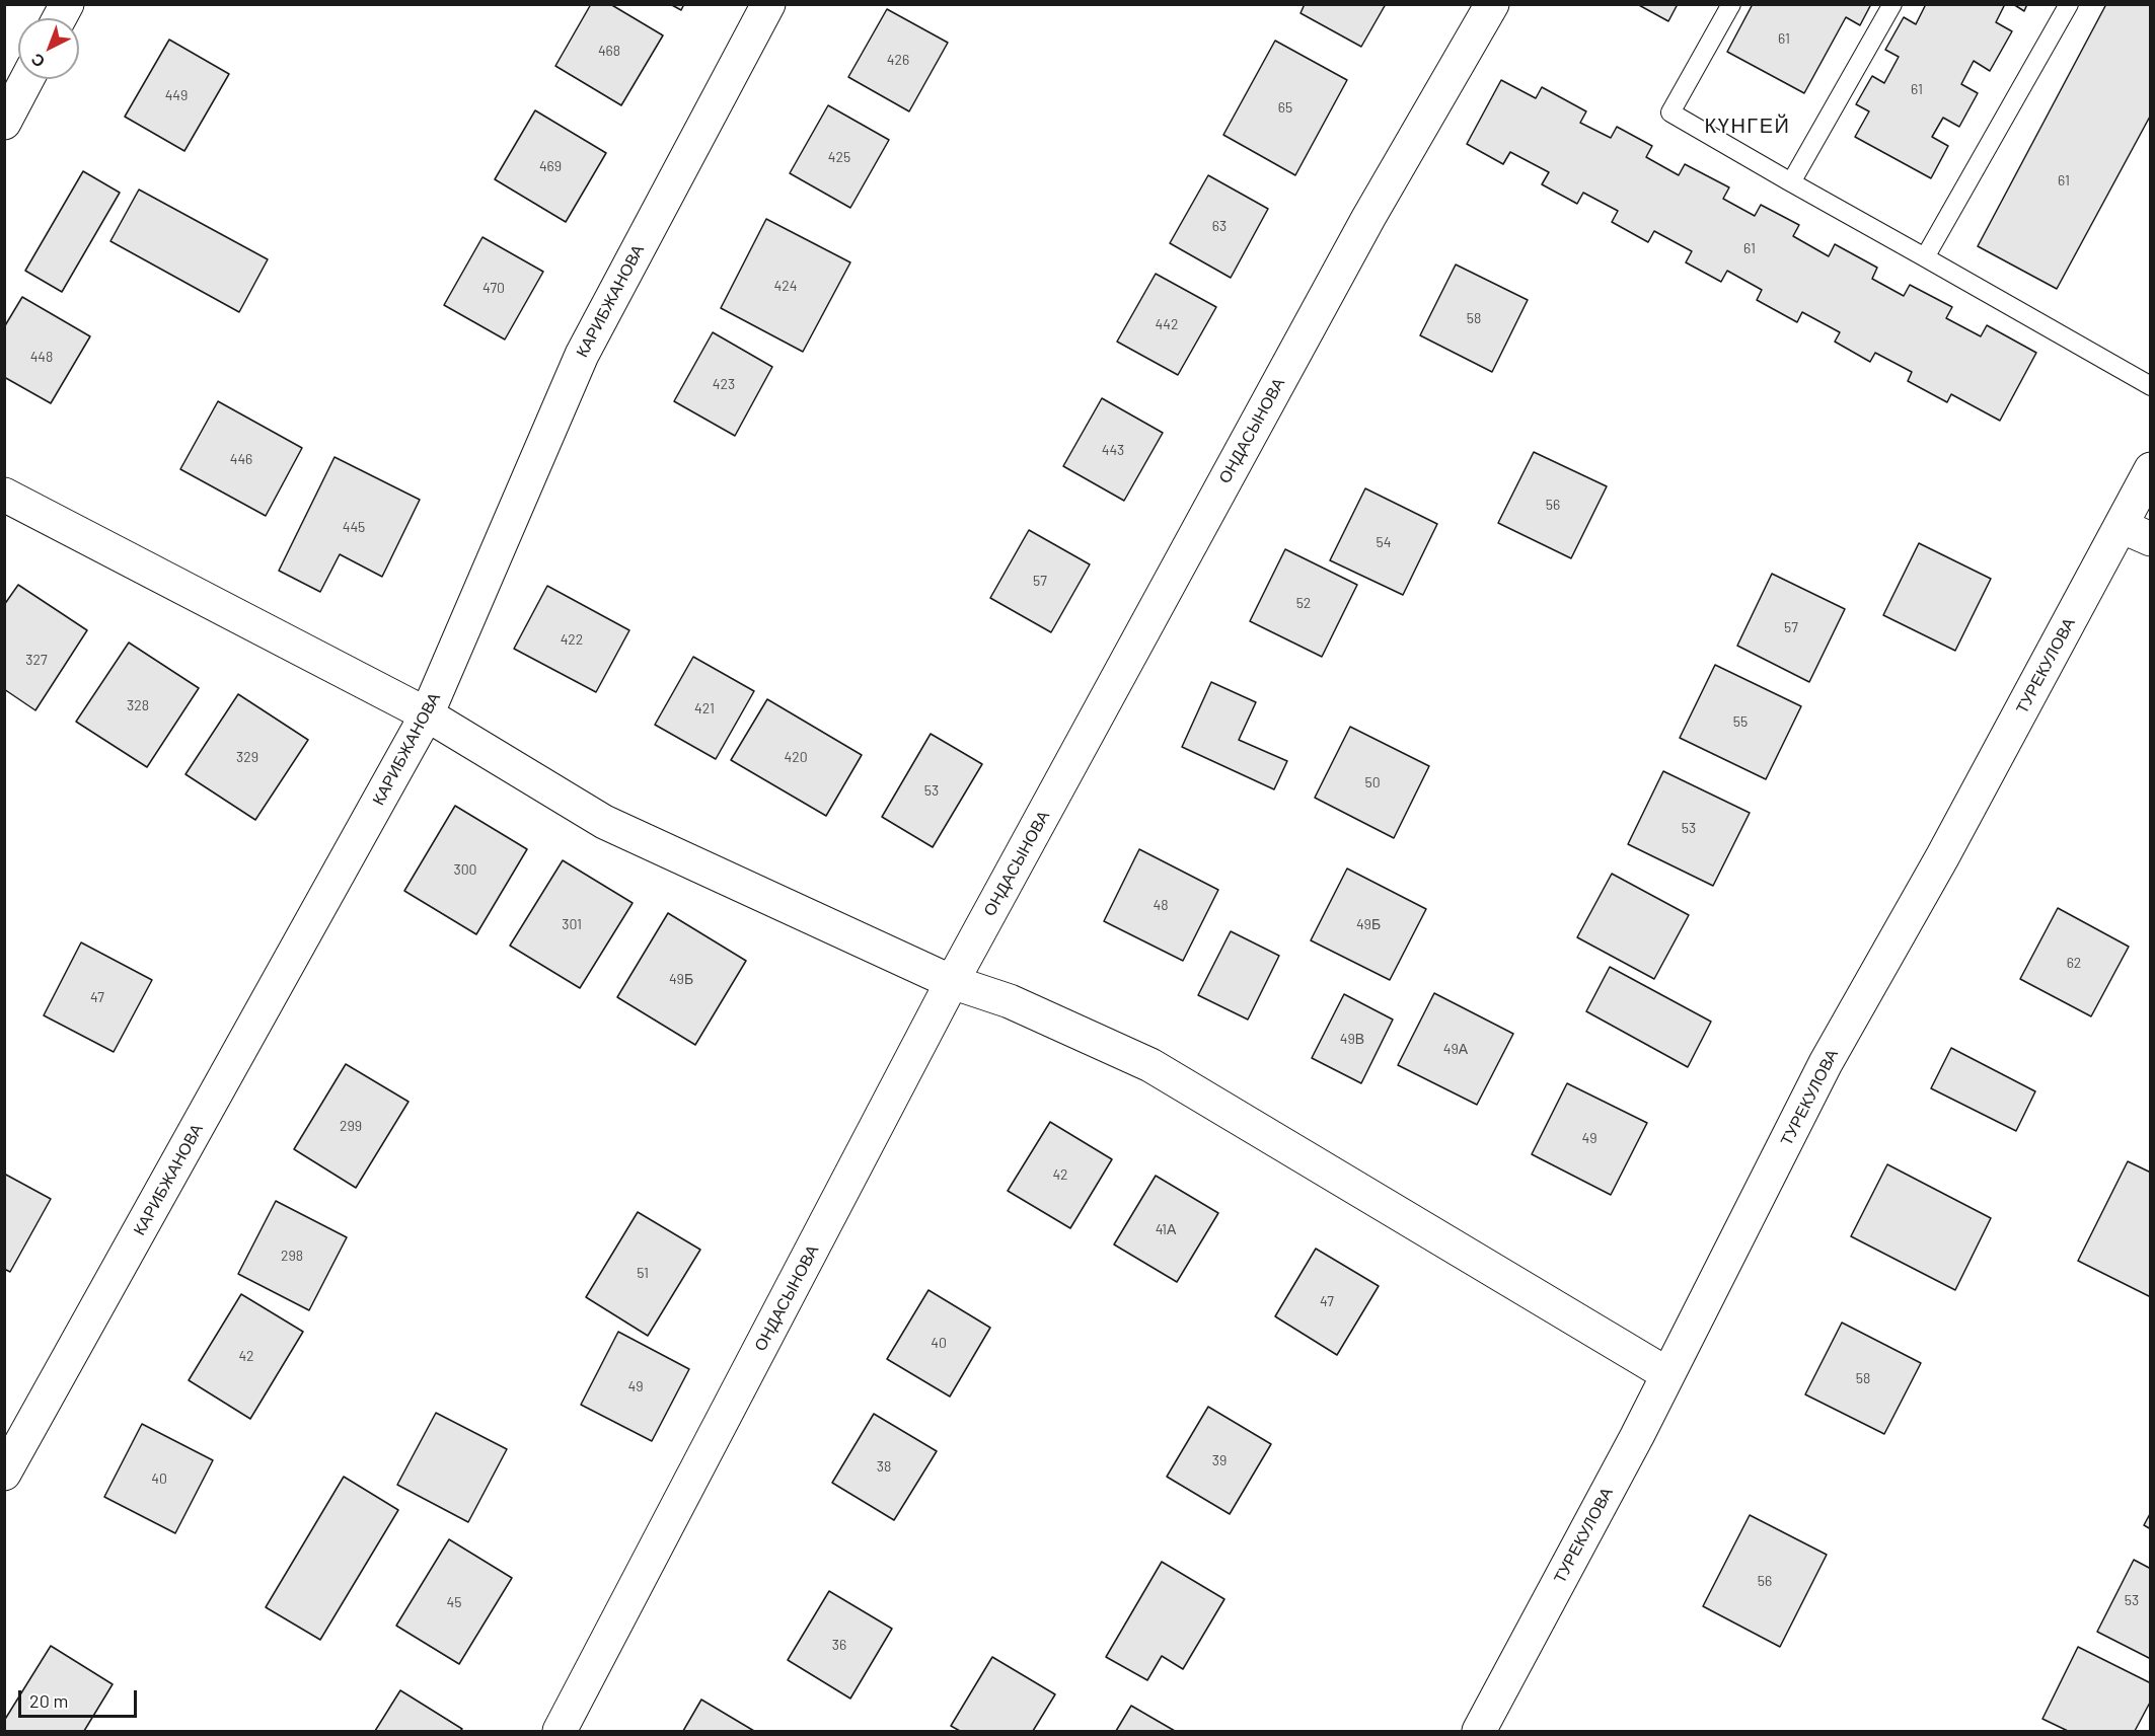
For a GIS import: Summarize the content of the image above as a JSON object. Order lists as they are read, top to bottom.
{
  "streets": {
    "street": ["КАРИБЖАНОВА", "ОНДАСЫНОВА", "ТУРЕКУЛОВА"]
  },
  "districts": ["КҮНГЕЙ"],
  "house_numbers": [
    "61",
    "468",
    "426",
    "61",
    "449",
    "65",
    "425",
    "469",
    "61",
    "63",
    "61",
    "424",
    "470",
    "58",
    "442",
    "448",
    "423",
    "443",
    "446",
    "56",
    "445",
    "54",
    "57",
    "52",
    "57",
    "422",
    "327",
    "328",
    "421",
    "55",
    "329",
    "420",
    "50",
    "53",
    "53",
    "300",
    "48",
    "301",
    "49Б",
    "62",
    "49Б",
    "47",
    "49В",
    "49А",
    "299",
    "49",
    "42",
    "41А",
    "298",
    "51",
    "47",
    "40",
    "42",
    "58",
    "49",
    "39",
    "38",
    "40",
    "56",
    "53",
    "45",
    "36"
  ],
  "scale_bar": "20 m",
  "north": "bottom left"
}
